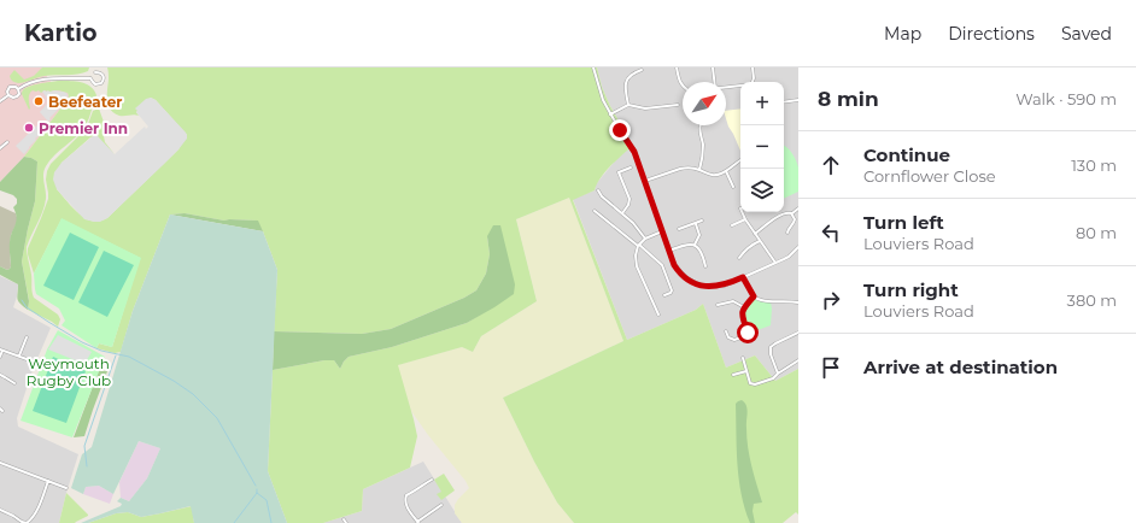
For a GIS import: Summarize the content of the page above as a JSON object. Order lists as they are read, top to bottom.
{
  "parks": ["Weymouth Rugby Club"],
  "places": ["Beefeater", "Premier Inn"],
  "north": "top right",
  "page": {
    "header": "Kartio",
    "nav": ["Map", "Directions", "Saved"],
    "heading": ["8 min", "Walk · 590 m"],
    "map_buttons": ["+", "−"],
    "list": [
      ["Continue", "Cornflower Close", "130 m"],
      ["Turn left", "Louviers Road", "80 m"],
      ["Turn right", "Louviers Road", "380 m"],
      "Arrive at destination"
    ]
  }
}
